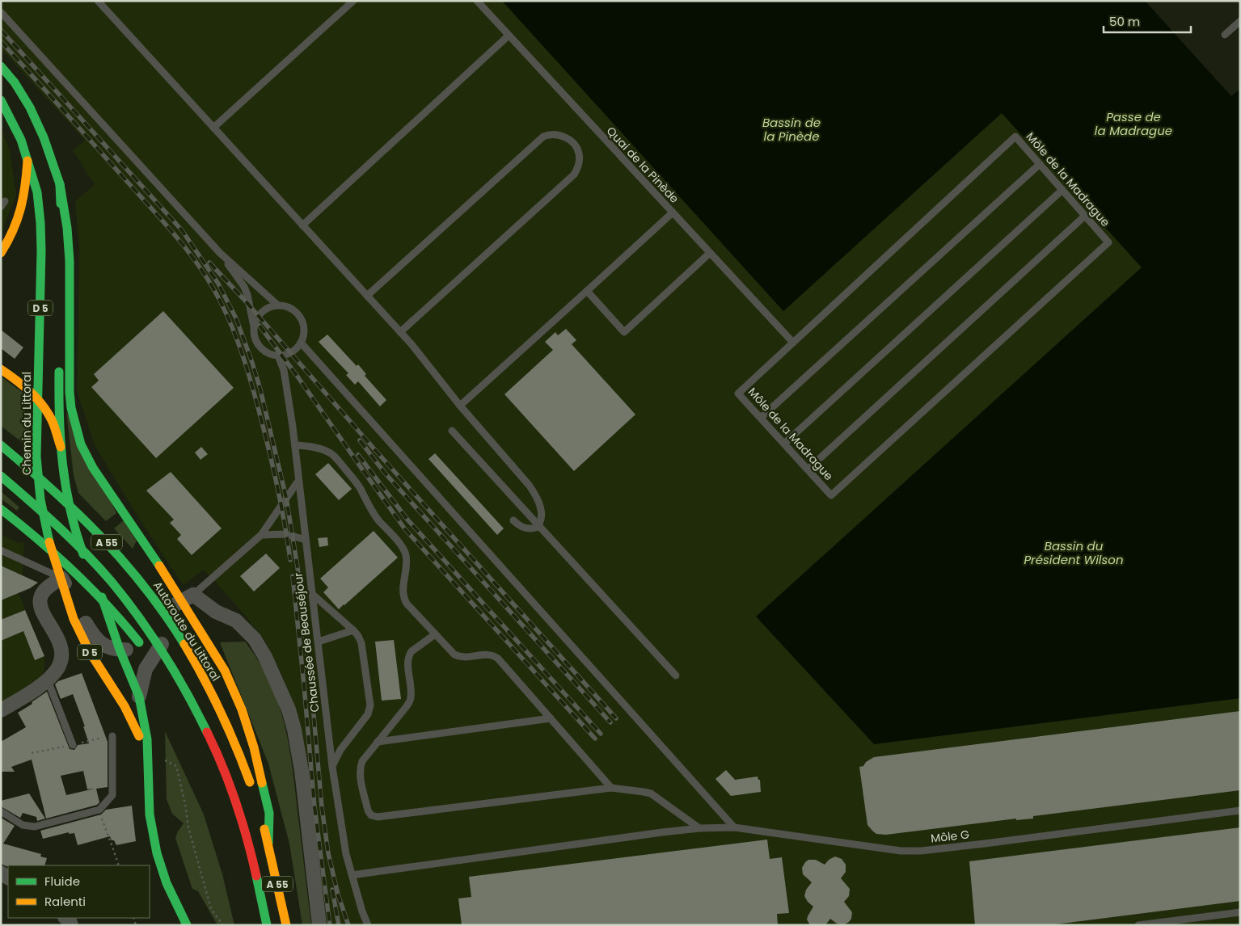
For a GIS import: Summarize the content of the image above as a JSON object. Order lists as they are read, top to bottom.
{
  "streets": {
    "main road": [
      "D 5",
      "Chemin du Littoral",
      "A 55",
      "Autoroute du Littoral"
    ],
    "lane": [
      "Quai de la Pinède",
      "Môle de la Madrague",
      "Chaussée de Beauséjour",
      "Môle G"
    ]
  },
  "crossings": [
    ["Quai de la Pinède", "Môle de la Madrague"],
    ["D 5", "Chemin du Littoral"],
    ["Chaussée de Beauséjour", "Môle G"]
  ],
  "water": ["Passe de la Madrague", "Bassin de la Pinède", "Bassin du Président Wilson"],
  "legend": ["Fluide", "Ralenti"],
  "scale_bar": "50 m"
}
